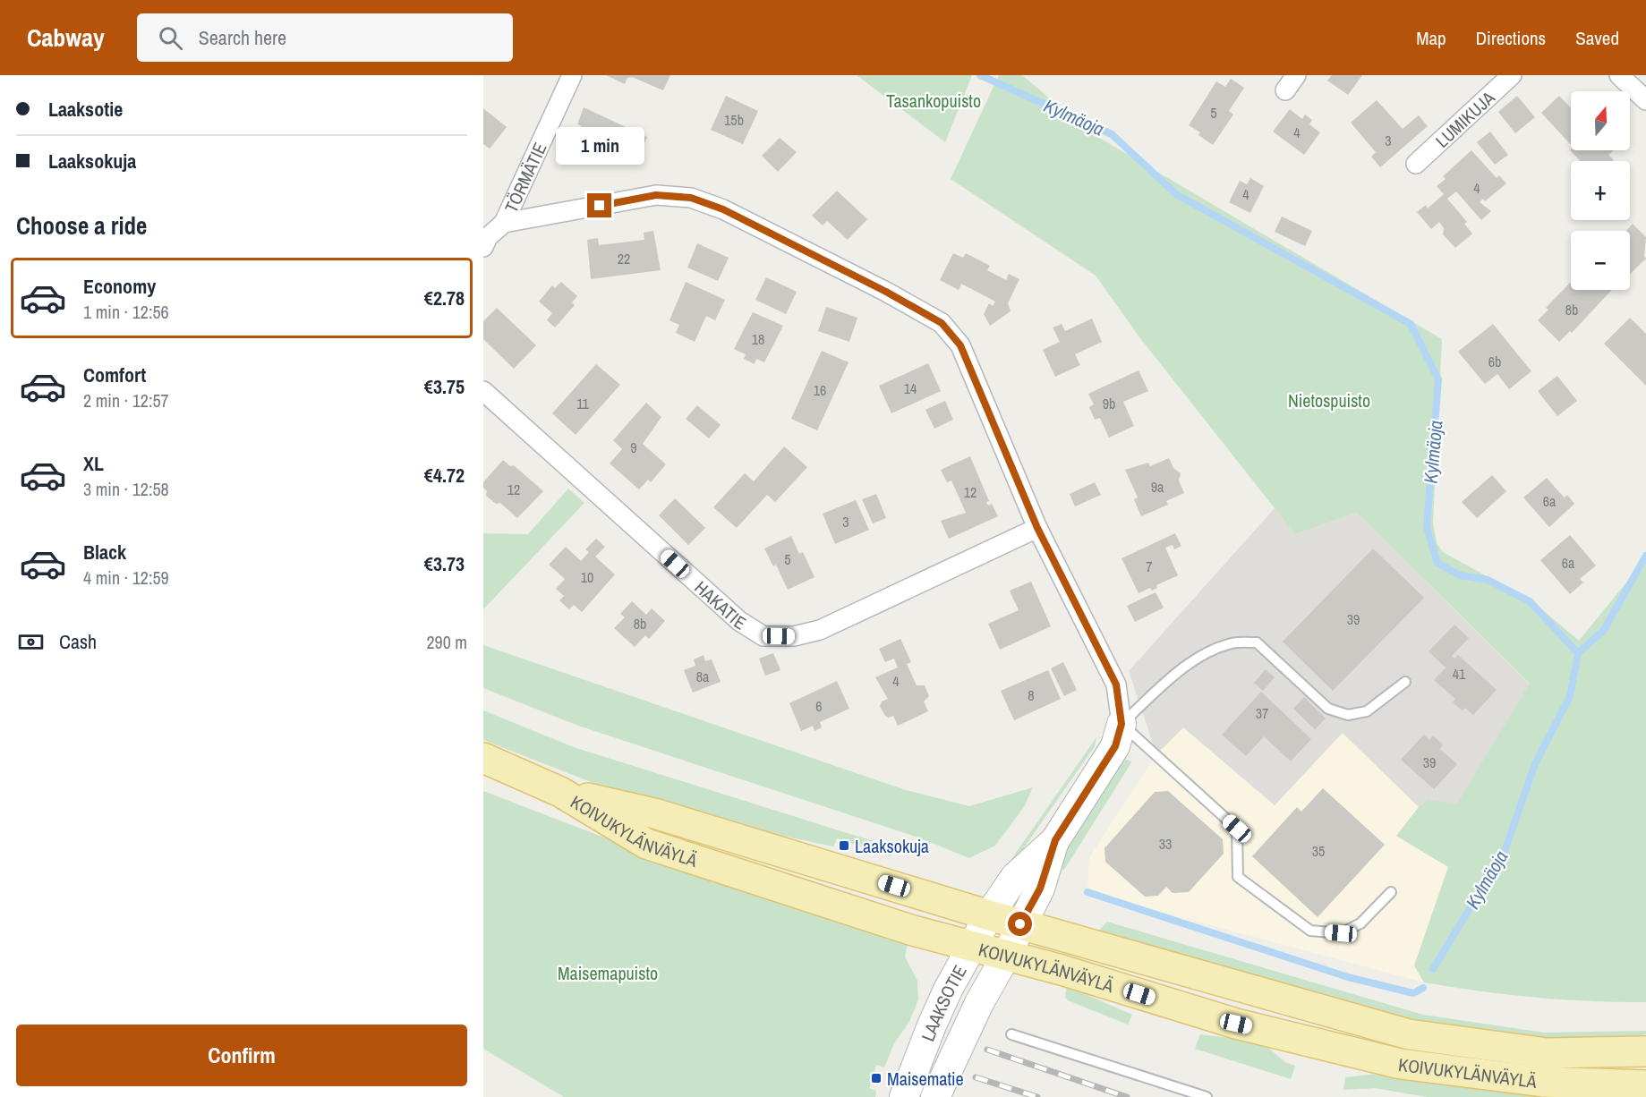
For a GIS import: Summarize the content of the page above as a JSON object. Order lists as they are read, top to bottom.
{
  "streets": {
    "main road": ["KOIVUKYLÄNVÄYLÄ", "LAAKSOTIE"],
    "street": ["LUMIKUJA", "TÖRMÄTIE", "HAKATIE"]
  },
  "crossings": [
    ["KOIVUKYLÄNVÄYLÄ", "LAAKSOTIE"]
  ],
  "water": ["Kylmäoja"],
  "parks": ["Tasankopuisto", "Nietospuisto", "Maisemapuisto"],
  "places": {
    "transit": ["Laaksokuja", "Maisematie"]
  },
  "house_numbers": [
    "5",
    "15b",
    "4",
    "3",
    "4",
    "4",
    "22",
    "8b",
    "18",
    "6b",
    "14",
    "16",
    "11",
    "9b",
    "9",
    "9a",
    "12",
    "12",
    "6a",
    "3",
    "5",
    "6a",
    "7",
    "10",
    "39",
    "8b",
    "41",
    "8a",
    "4",
    "8",
    "6",
    "37",
    "39",
    "33",
    "35"
  ],
  "north": "top",
  "page": {
    "header": "Cabway",
    "search": "Search here",
    "nav": ["Map", "Directions", "Saved"],
    "banner": ["Laaksotie", "Laaksokuja"],
    "map_buttons": ["+", "−"],
    "bubble": "1 min",
    "heading": "Choose a ride",
    "list": [
      {
        "name": "Economy",
        "note": "1 min · 12:56",
        "value": "€2.78"
      },
      {
        "name": "Comfort",
        "note": "2 min · 12:57",
        "value": "€3.75"
      },
      {
        "name": "XL",
        "note": "3 min · 12:58",
        "value": "€4.72"
      },
      {
        "name": "Black",
        "note": "4 min · 12:59",
        "value": "€3.73"
      }
    ],
    "pay": ["Cash", "290 m"],
    "buttons": "Confirm"
  }
}
